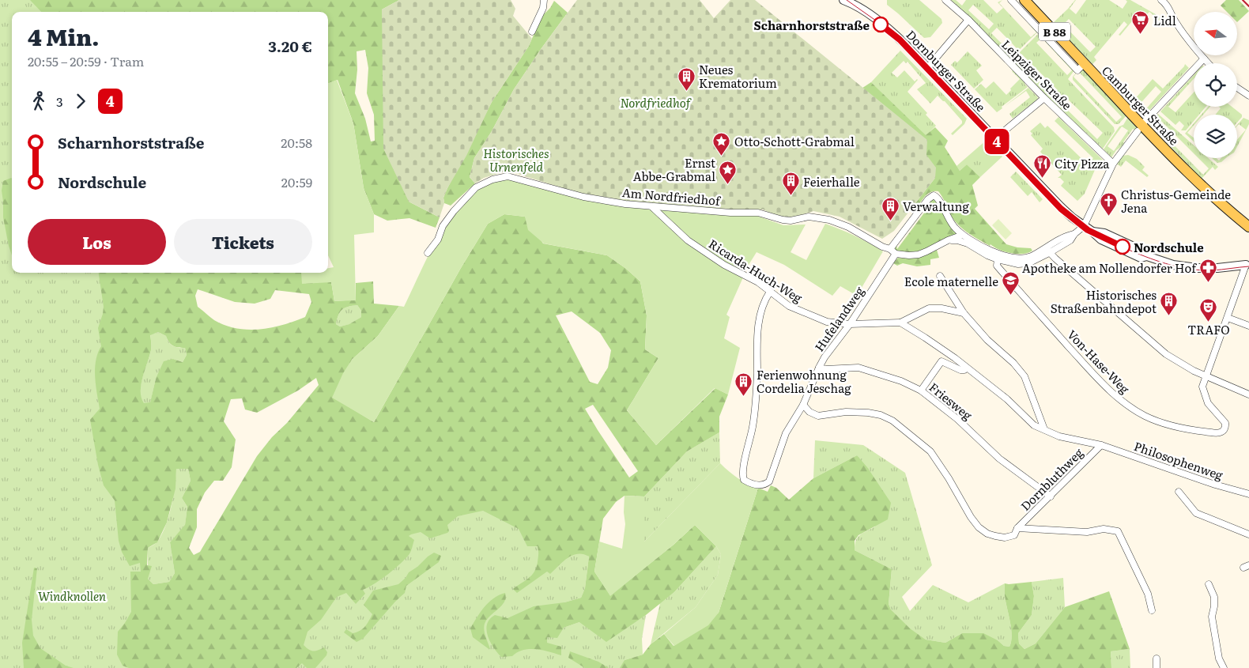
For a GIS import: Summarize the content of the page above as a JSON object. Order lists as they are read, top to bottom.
{
  "streets": {
    "main road": ["B 88", "Camburger Straße"],
    "street": [
      "Dornburger Straße",
      "Leipziger Straße",
      "Am Nordfriedhof",
      "Ricarda-Huch-Weg",
      "Hufelandweg",
      "Von-Hase-Weg",
      "Friesweg",
      "Philosophenweg",
      "Dornbluthweg"
    ]
  },
  "crossings": [
    ["Am Nordfriedhof", "Ricarda-Huch-Weg"],
    ["Ricarda-Huch-Weg", "Hufelandweg"],
    ["Hufelandweg", "Friesweg"],
    ["Hufelandweg", "Dornbluthweg"],
    ["Friesweg", "Dornbluthweg"],
    ["Philosophenweg", "Dornbluthweg"]
  ],
  "parks": ["Nordfriedhof", "Historisches Urnenfeld", "Windknollen"],
  "places": {
    "other": ["Scharnhorststraße", "Nordschule"],
    "supermarket": ["Lidl"],
    "building": [
      "Neues Krematorium",
      "Feierhalle",
      "Verwaltung",
      "Historisches Straßenbahndepot",
      "Ferienwohnung Cordelia Jeschag"
    ],
    "place": ["Otto-Schott-Grabmal", "Ernst Abbe-Grabmal"],
    "restaurant": ["City Pizza"],
    "church": ["Christus-Gemeinde Jena"],
    "pharmacy": ["Apotheke am Nollendorfer Hof"],
    "school or university": ["Ecole maternelle"],
    "theatre": ["TRAFO"]
  },
  "lines": ["tram line 4"],
  "north": "left",
  "page": {
    "on_map": "4",
    "heading": ["4 Min.", "20:55 – 20:59 · Tram", "3.20 €"],
    "legs": ["3", "4"],
    "list": [
      {
        "name": "Scharnhorststraße",
        "value": "20:58"
      },
      {
        "name": "Nordschule",
        "value": "20:59"
      }
    ],
    "buttons": ["Los", "Tickets"]
  }
}
